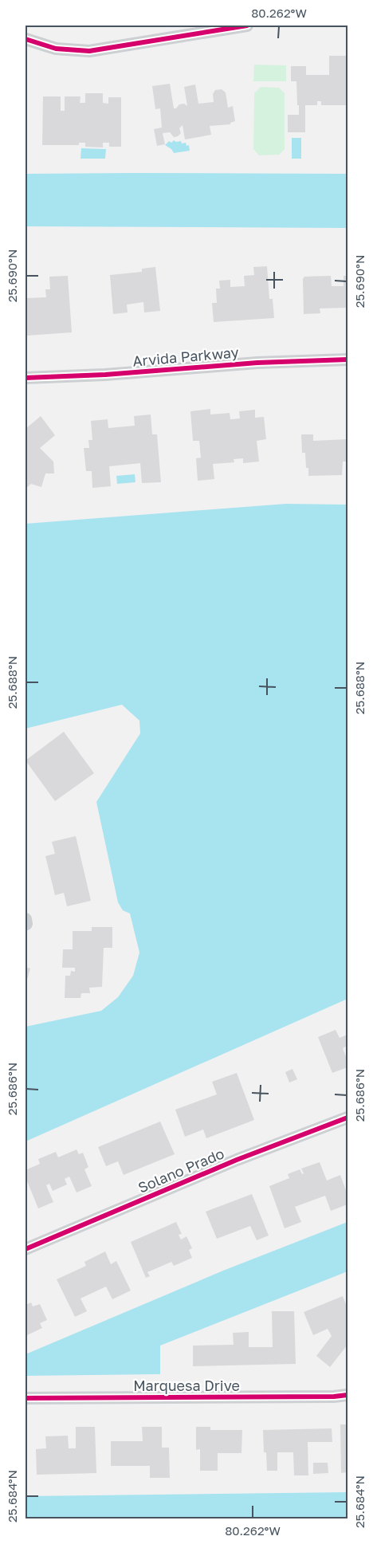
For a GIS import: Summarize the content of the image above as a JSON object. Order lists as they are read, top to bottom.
{
  "streets": {
    "street": ["Arvida Parkway", "Solano Prado", "Marquesa Drive"]
  },
  "coordinates": [
    "80.262°W",
    "25.690°N",
    "25.688°N",
    "25.686°N",
    "25.684°N"
  ]
}
